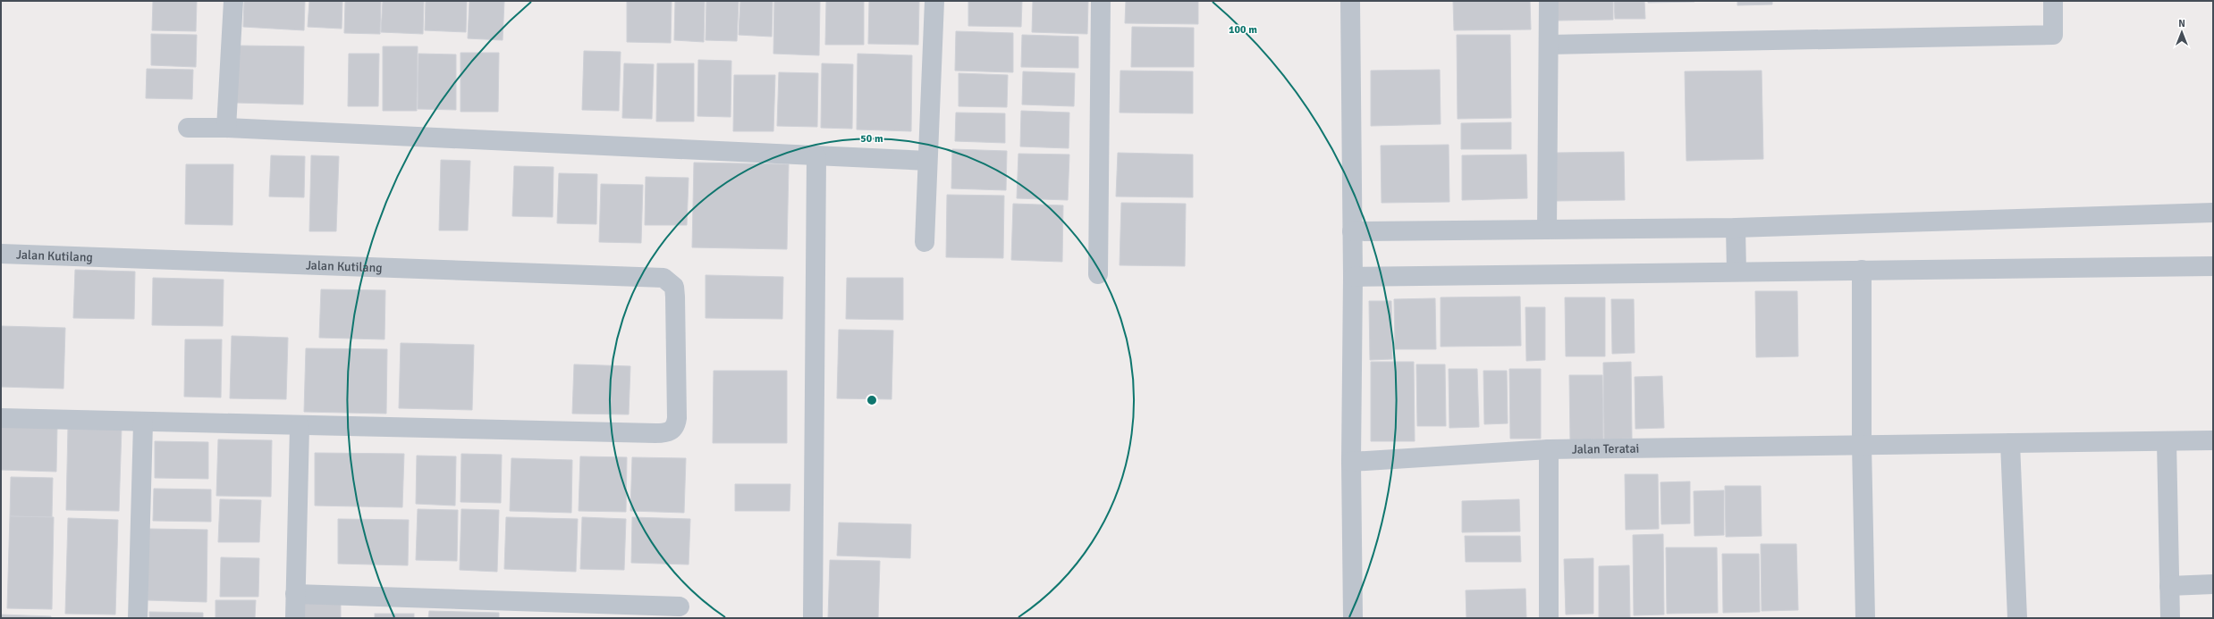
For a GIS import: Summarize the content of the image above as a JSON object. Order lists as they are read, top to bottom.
{
  "streets": {
    "street": ["Jalan Kutilang", "Jalan Teratai"]
  },
  "north": "top",
  "rings": ["100 m", "50 m"]
}
